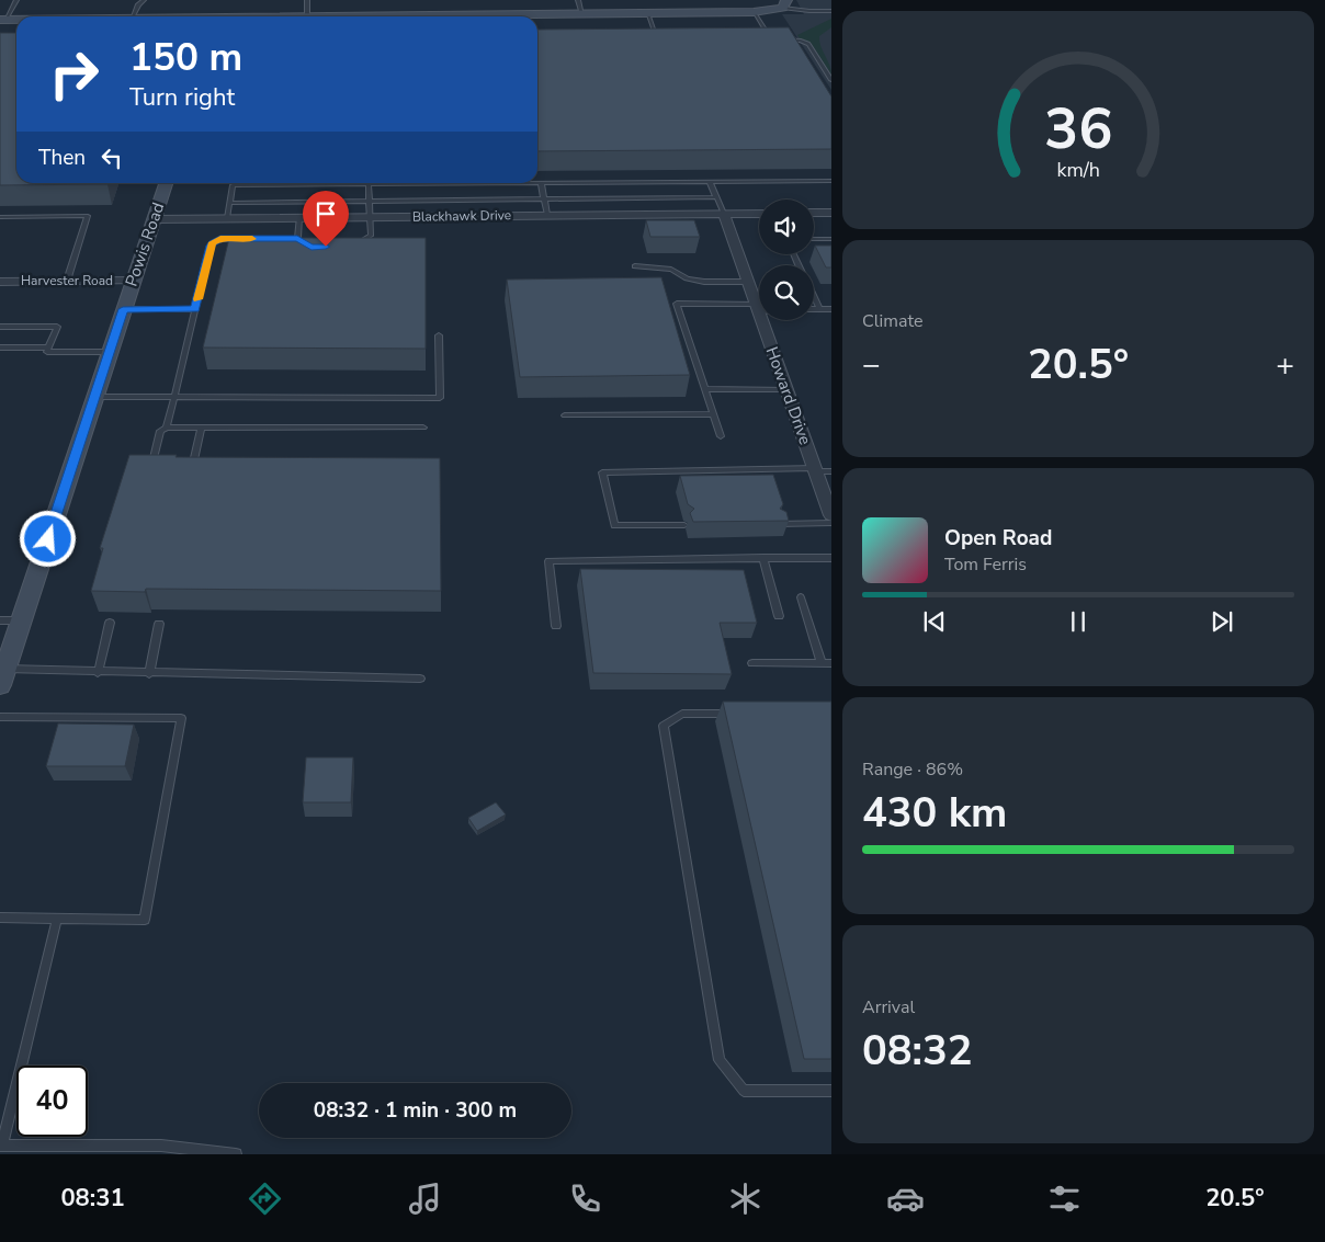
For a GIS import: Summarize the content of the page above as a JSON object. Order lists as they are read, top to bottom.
{
  "streets": {
    "street": [
      "Blackhawk Drive",
      "Powis Road",
      "Harvester Road",
      "Howard Drive"
    ]
  },
  "crossings": [
    ["Blackhawk Drive", "Powis Road"],
    ["Blackhawk Drive", "Howard Drive"],
    ["Powis Road", "Harvester Road"]
  ],
  "page": {
    "turn": ["150 m", "Turn right"],
    "then": "Then",
    "tile": [
      "Climate",
      ["Range · 86%", "430 km"],
      ["Arrival", "08:32"]
    ],
    "heat": ["−", "20.5°", "+"],
    "song": ["Open Road", "Tom Ferris"],
    "limit": "40",
    "trip": "08:32 · 1 min · 300 m",
    "tabs": ["08:31", "20.5°"],
    "gauge": ["36", "km/h"]
  }
}
